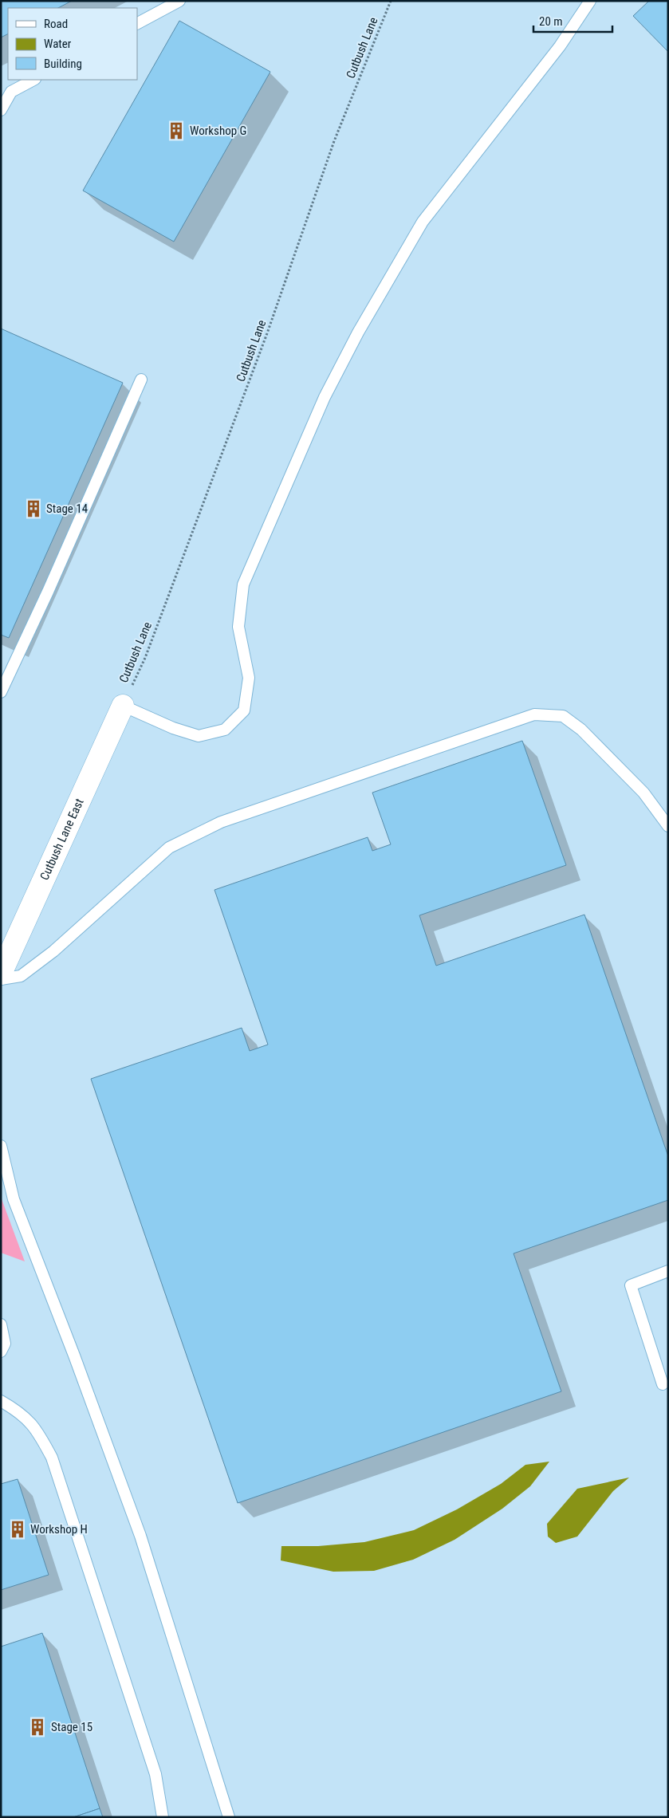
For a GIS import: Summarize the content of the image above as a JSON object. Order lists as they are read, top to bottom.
{
  "streets": {
    "street": ["Cutbush Lane East"],
    "path": ["Cutbush Lane"]
  },
  "crossings": [
    ["Cutbush Lane", "Cutbush Lane East"]
  ],
  "places": {
    "building": [
      "Workshop G",
      "Stage 14",
      "Workshop H",
      "Stage 15"
    ]
  },
  "legend": ["Road", "Water", "Building"],
  "scale_bar": "20 m"
}
